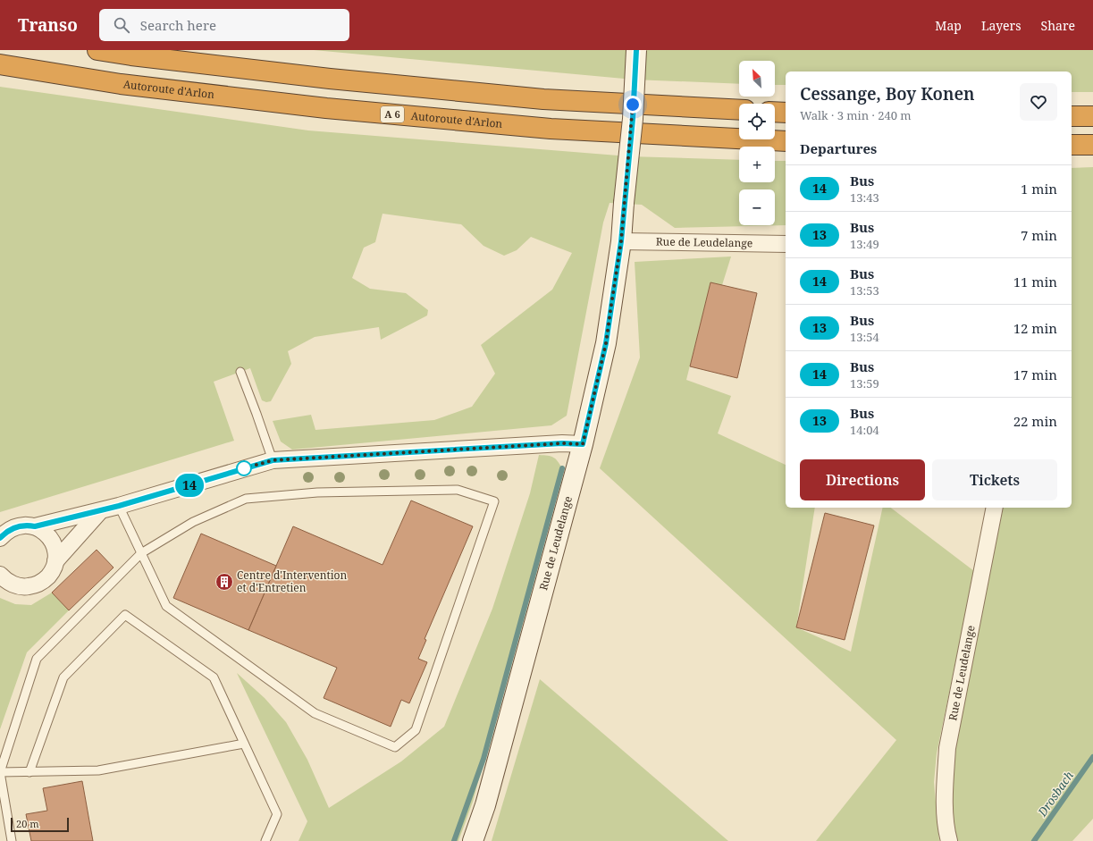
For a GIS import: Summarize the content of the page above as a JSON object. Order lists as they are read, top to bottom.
{
  "streets": {
    "highway": ["Autoroute d'Arlon", "A 6"],
    "main road": ["Rue de Leudelange"]
  },
  "water": ["Drosbach"],
  "places": {
    "building": ["Centre d'Intervention et d'Entretien"]
  },
  "lines": ["bus line 14"],
  "scale_bar": "20 m",
  "north": "top left",
  "page": {
    "header": "Transo",
    "search": "Search here",
    "nav": ["Map", "Layers", "Share"],
    "on_map": "14",
    "map_buttons": ["+", "−"],
    "heading": [
      ["Cessange, Boy Konen", "Walk · 3 min · 240 m"],
      "Departures"
    ],
    "list": [
      {
        "mark": "14",
        "name": "Bus",
        "note": "13:43",
        "value": "1 min"
      },
      {
        "mark": "13",
        "name": "Bus",
        "note": "13:49",
        "value": "7 min"
      },
      {
        "mark": "14",
        "name": "Bus",
        "note": "13:53",
        "value": "11 min"
      },
      {
        "mark": "13",
        "name": "Bus",
        "note": "13:54",
        "value": "12 min"
      },
      {
        "mark": "14",
        "name": "Bus",
        "note": "13:59",
        "value": "17 min"
      },
      {
        "mark": "13",
        "name": "Bus",
        "note": "14:04",
        "value": "22 min"
      }
    ],
    "buttons": ["Directions", "Tickets"],
    "scale": "20 m"
  }
}
